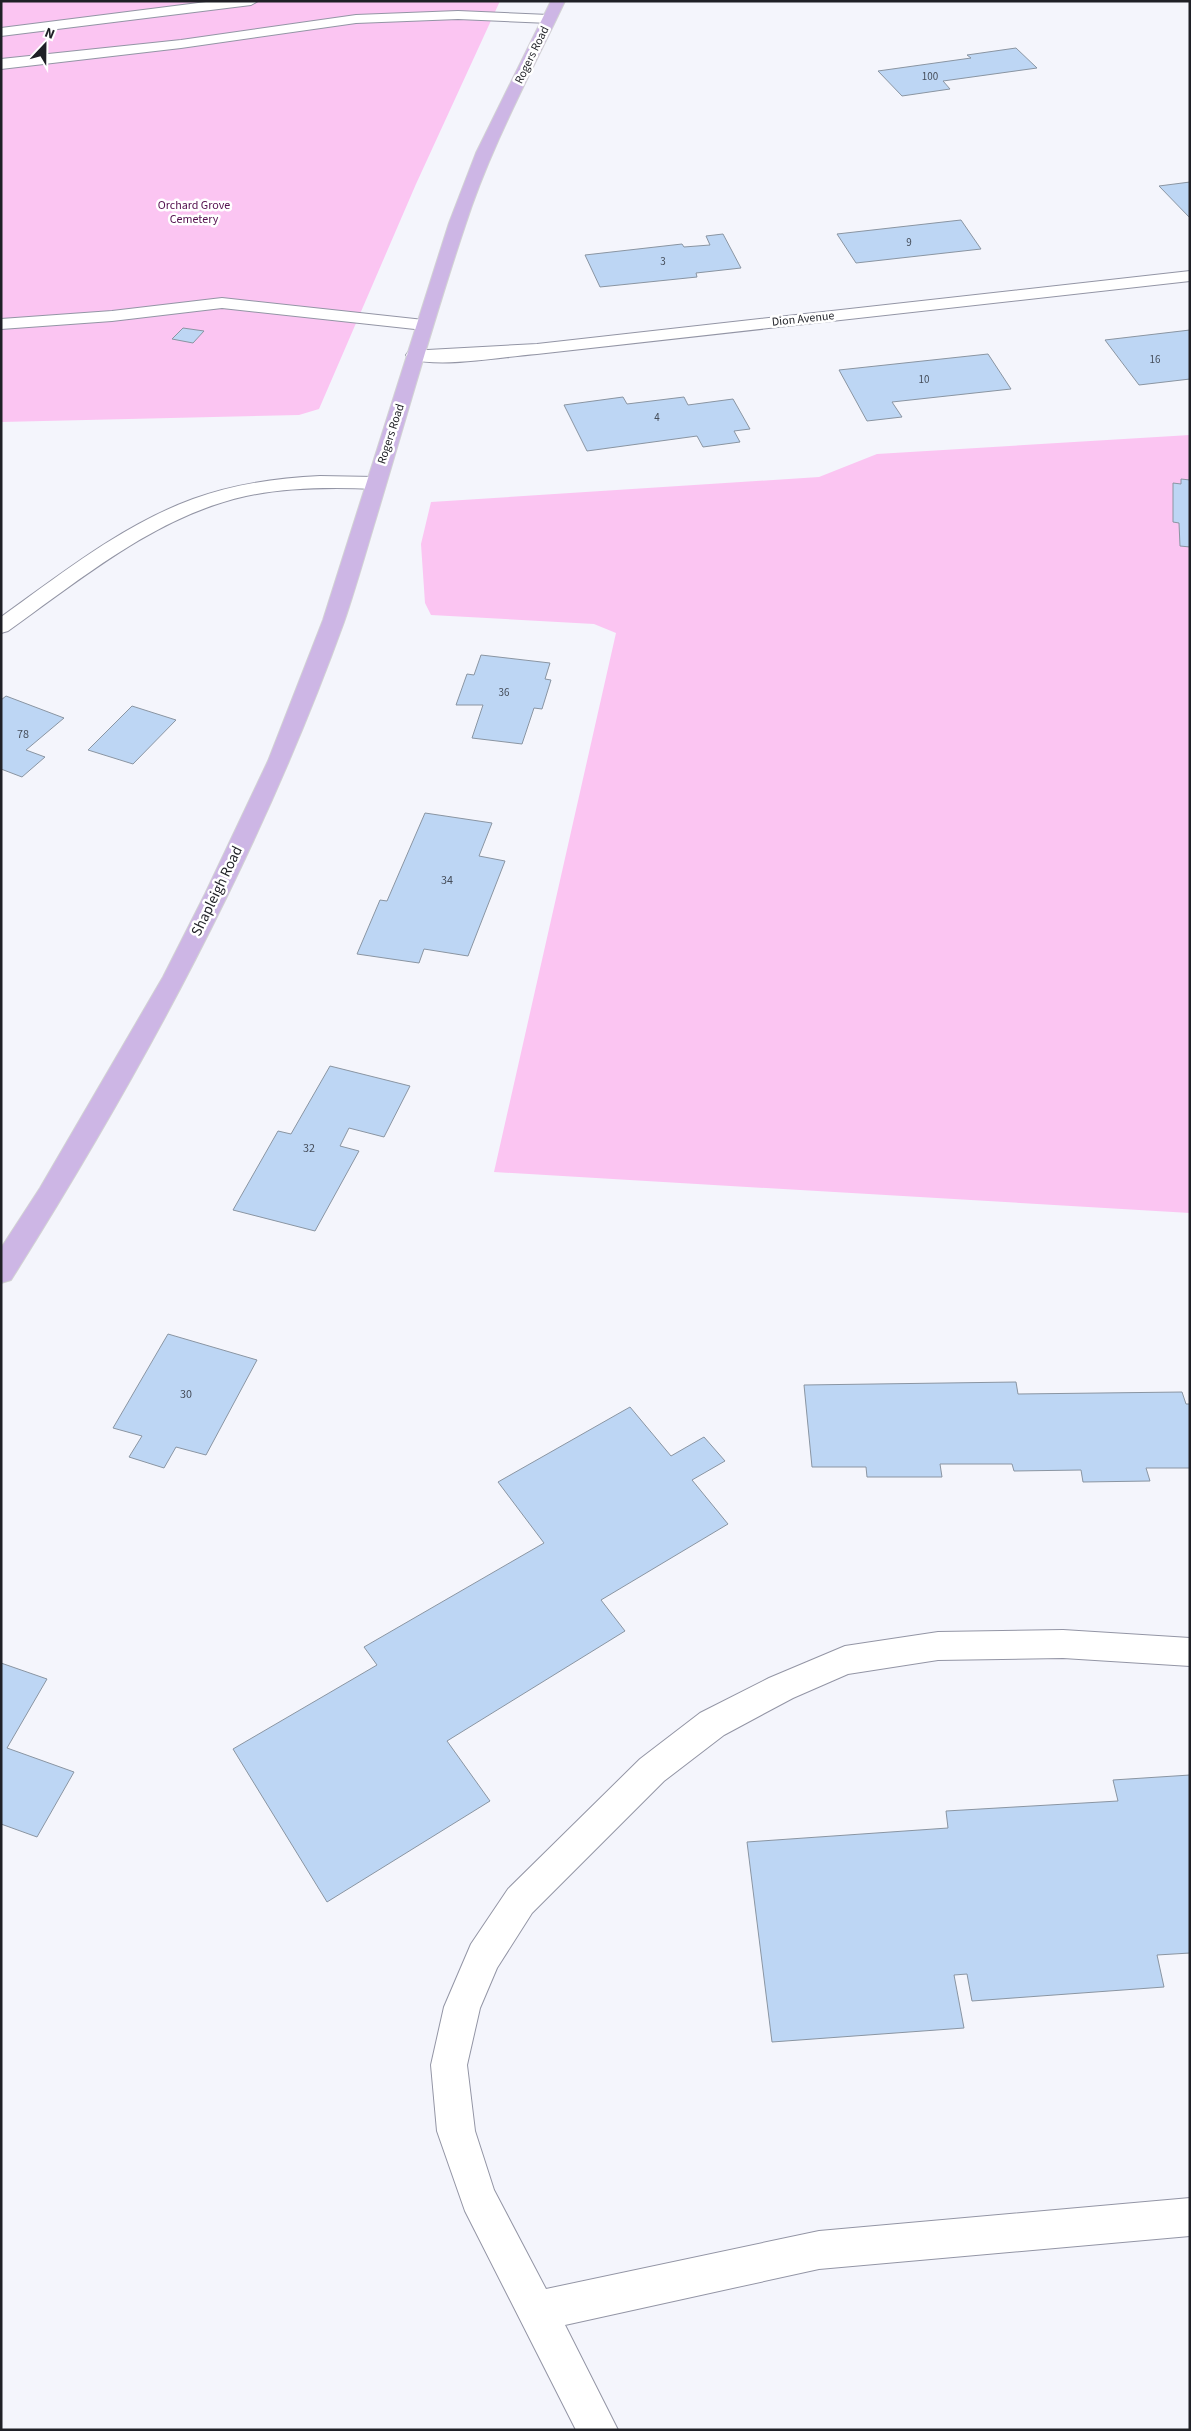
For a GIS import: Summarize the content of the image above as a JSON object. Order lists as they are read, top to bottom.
{
  "streets": {
    "main road": ["Rogers Road", "Shapleigh Road"],
    "street": ["Dion Avenue"]
  },
  "crossings": [
    ["Rogers Road", "Dion Avenue"],
    ["Rogers Road", "Shapleigh Road"]
  ],
  "parks": ["Orchard Grove Cemetery"],
  "house_numbers": [
    "100",
    "9",
    "3",
    "16",
    "10",
    "4",
    "36",
    "78",
    "34",
    "32",
    "30"
  ],
  "north": "top"
}
